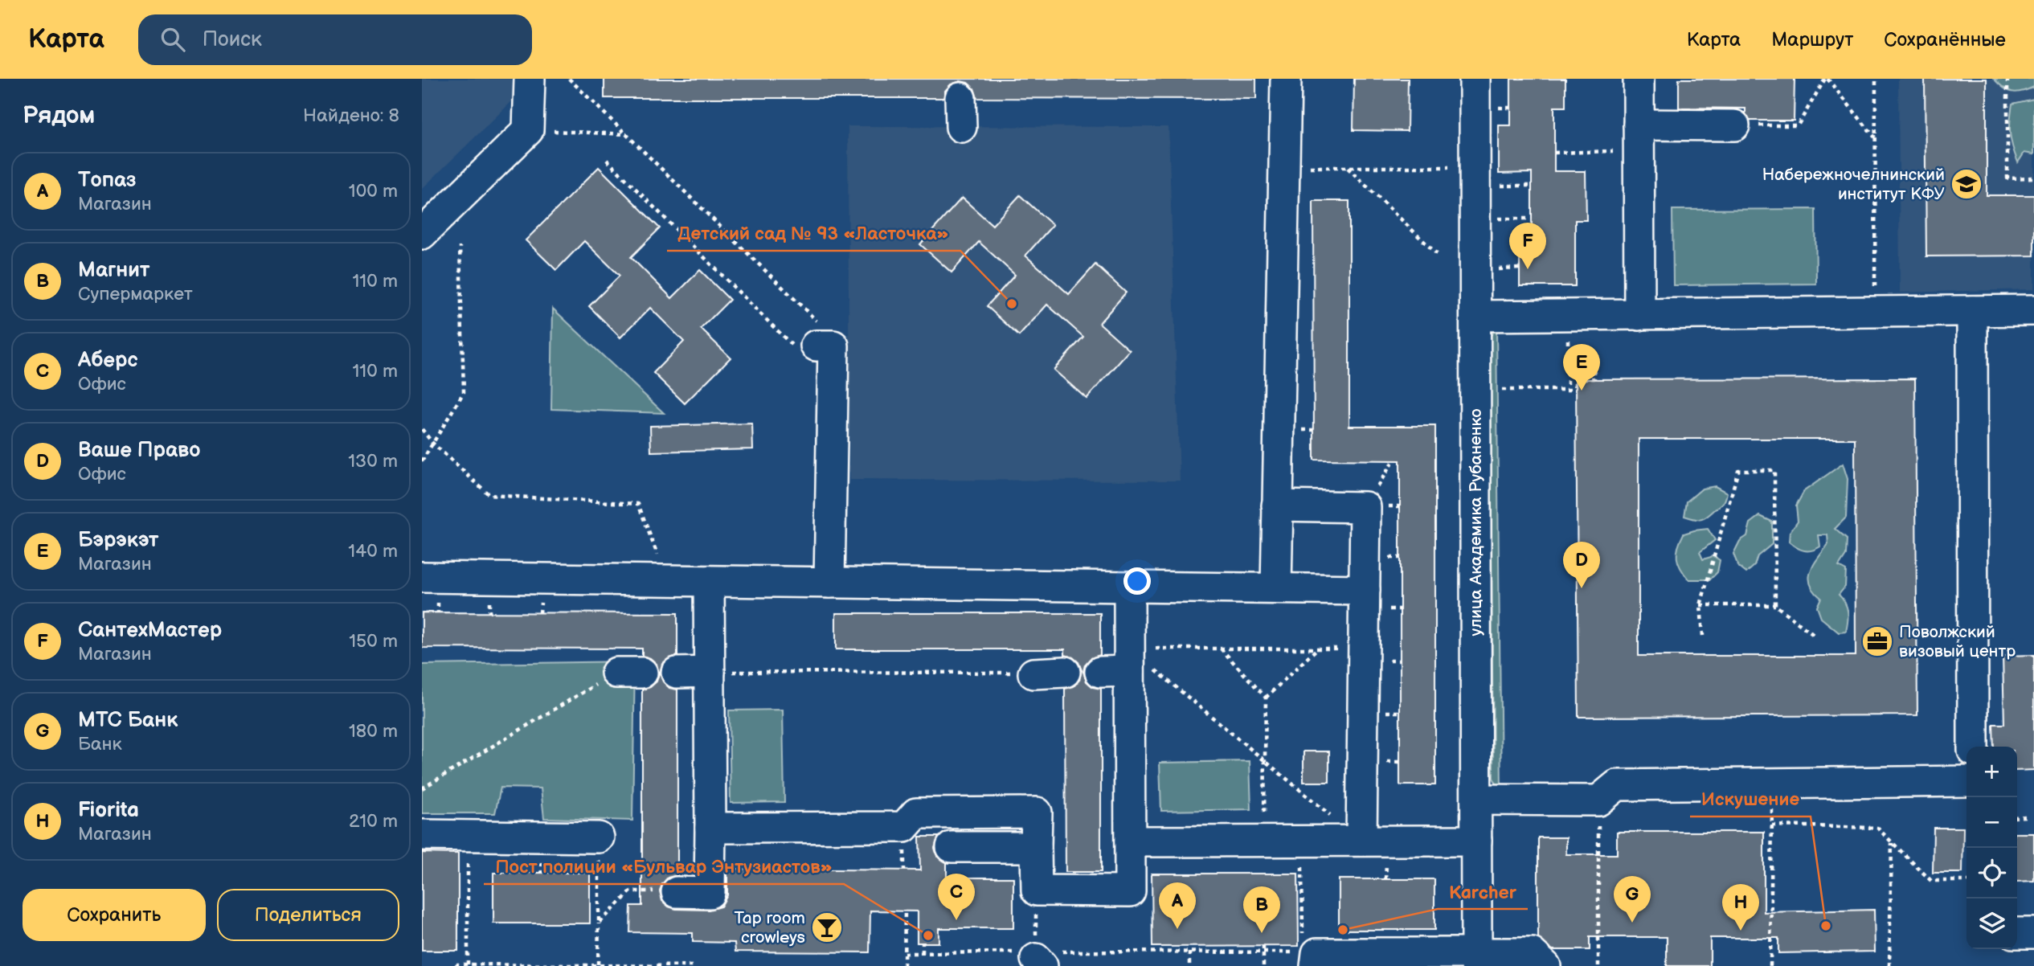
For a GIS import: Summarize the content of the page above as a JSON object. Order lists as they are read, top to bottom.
{
  "streets": {
    "street": ["улица Академика Рубаненко"]
  },
  "places": {
    "school or university": ["Набережночелнинский институт КФУ"],
    "other": [
      "Детский сад № 93 «Ласточка»",
      "Искушение",
      "Karcher",
      "Пост полиции «Бульвар Энтузиастов»"
    ],
    "office": ["Поволжский визовый центр"],
    "bar": ["Tap room сrowleys"]
  },
  "page": {
    "header": "Карта",
    "search": "Поиск",
    "nav": ["Карта", "Маршрут", "Сохранённые"],
    "heading": ["Рядом", "Найдено: 8"],
    "list": [
      {
        "mark": "A",
        "name": "Топаз",
        "note": "Магазин",
        "value": "100 m"
      },
      {
        "mark": "B",
        "name": "Магнит",
        "note": "Супермаркет",
        "value": "110 m"
      },
      {
        "mark": "C",
        "name": "Аберс",
        "note": "Офис",
        "value": "110 m"
      },
      {
        "mark": "D",
        "name": "Ваше Право",
        "note": "Офис",
        "value": "130 m"
      },
      {
        "mark": "E",
        "name": "Бэрэкэт",
        "note": "Магазин",
        "value": "140 m"
      },
      {
        "mark": "F",
        "name": "СантехМастер",
        "note": "Магазин",
        "value": "150 m"
      },
      {
        "mark": "G",
        "name": "МТС Банк",
        "note": "Банк",
        "value": "180 m"
      },
      {
        "mark": "H",
        "name": "Fiorita",
        "note": "Магазин",
        "value": "210 m"
      }
    ],
    "pins": [
      "F",
      "E",
      "D",
      "C",
      "G",
      "A",
      "H",
      "B"
    ],
    "map_buttons": ["+", "−"],
    "buttons": ["Сохранить", "Поделиться"]
  }
}
